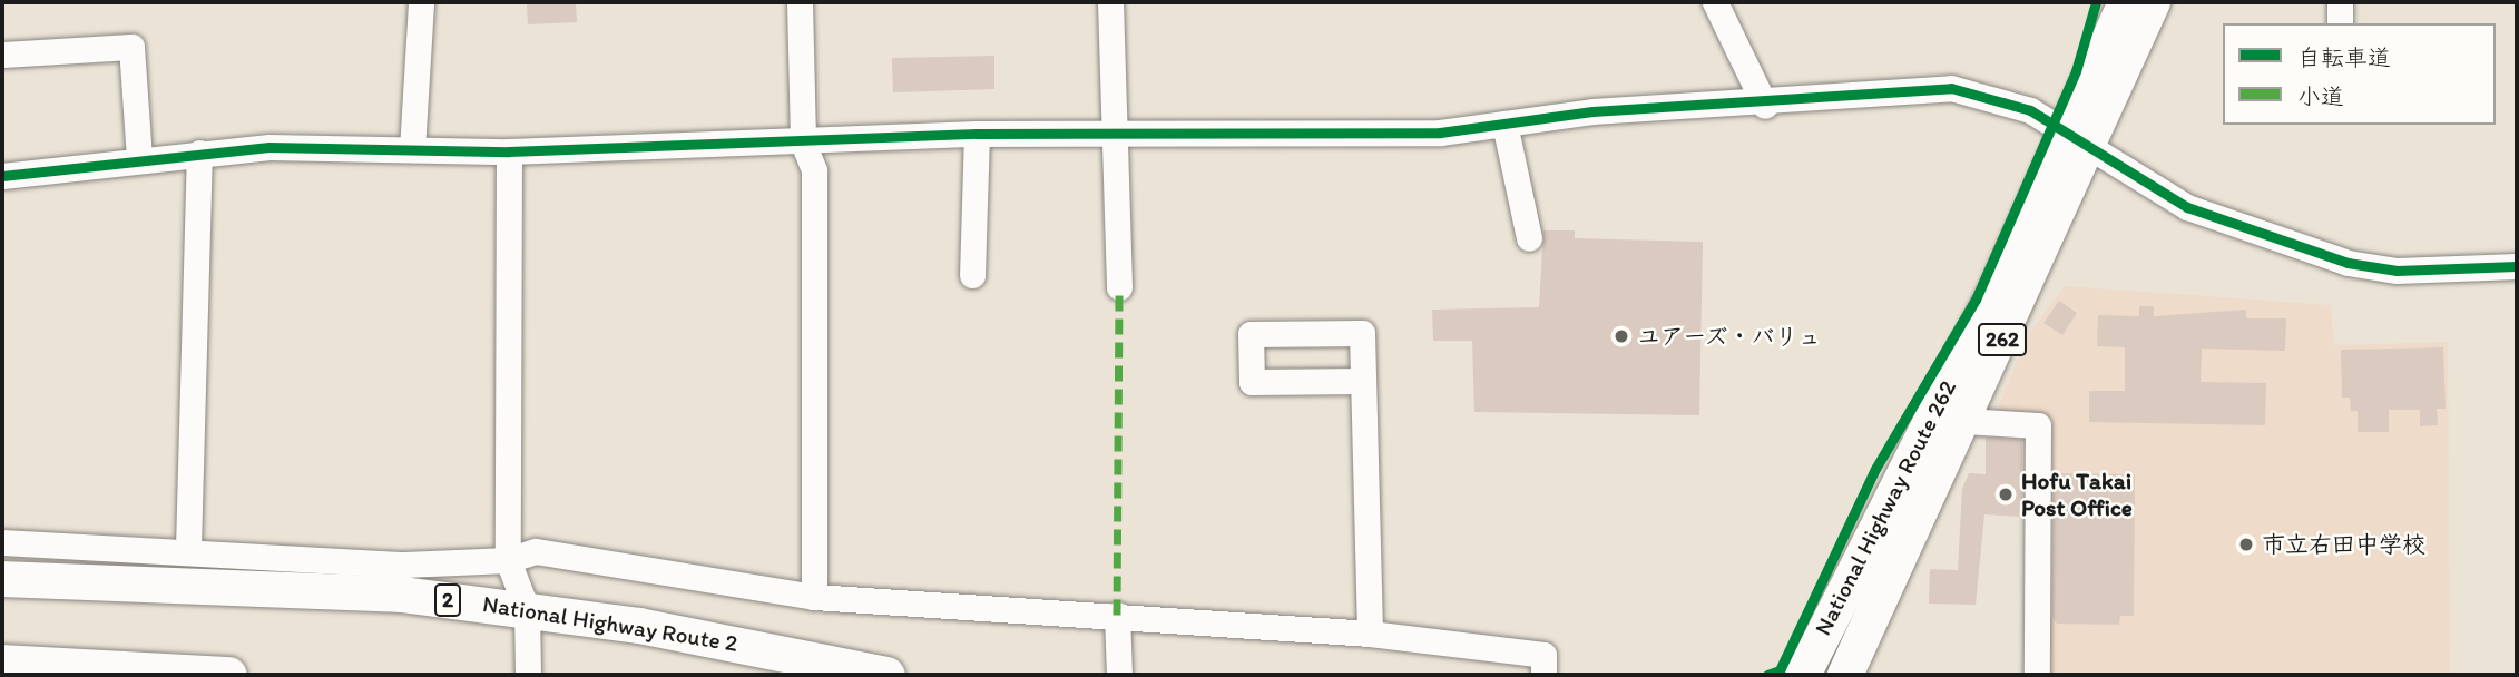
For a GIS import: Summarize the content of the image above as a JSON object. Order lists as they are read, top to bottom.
{
  "streets": {
    "highway": [
      "262",
      "National Highway Route 262",
      "2",
      "National Highway Route 2"
    ]
  },
  "places": ["ユアーズ・バリュ", "Hofu Takai Post Office", "市立右田中学校"],
  "legend": ["自転車道", "小道"]
}
